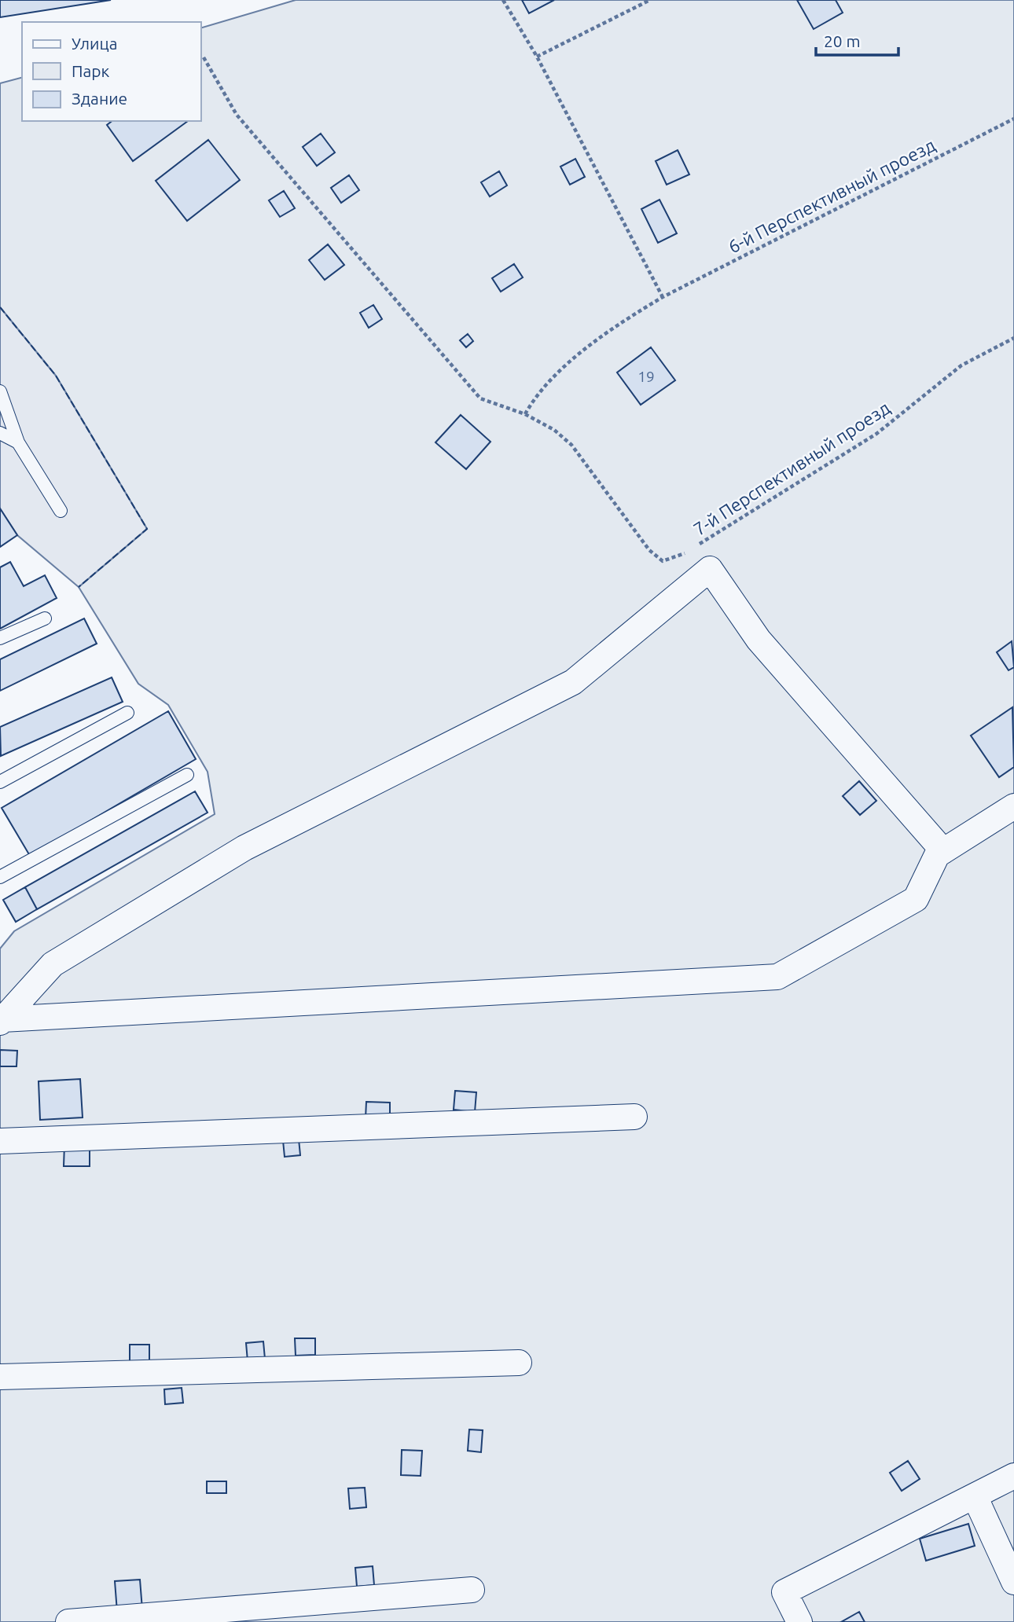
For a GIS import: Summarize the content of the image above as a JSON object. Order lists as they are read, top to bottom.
{
  "streets": {
    "path": ["6-й Перспективный проезд", "7-й Перспективный проезд"]
  },
  "crossings": [
    ["6-й Перспективный проезд", "7-й Перспективный проезд"]
  ],
  "house_numbers": ["19"],
  "legend": ["Улица", "Парк", "Здание"],
  "scale_bar": "20 m"
}
